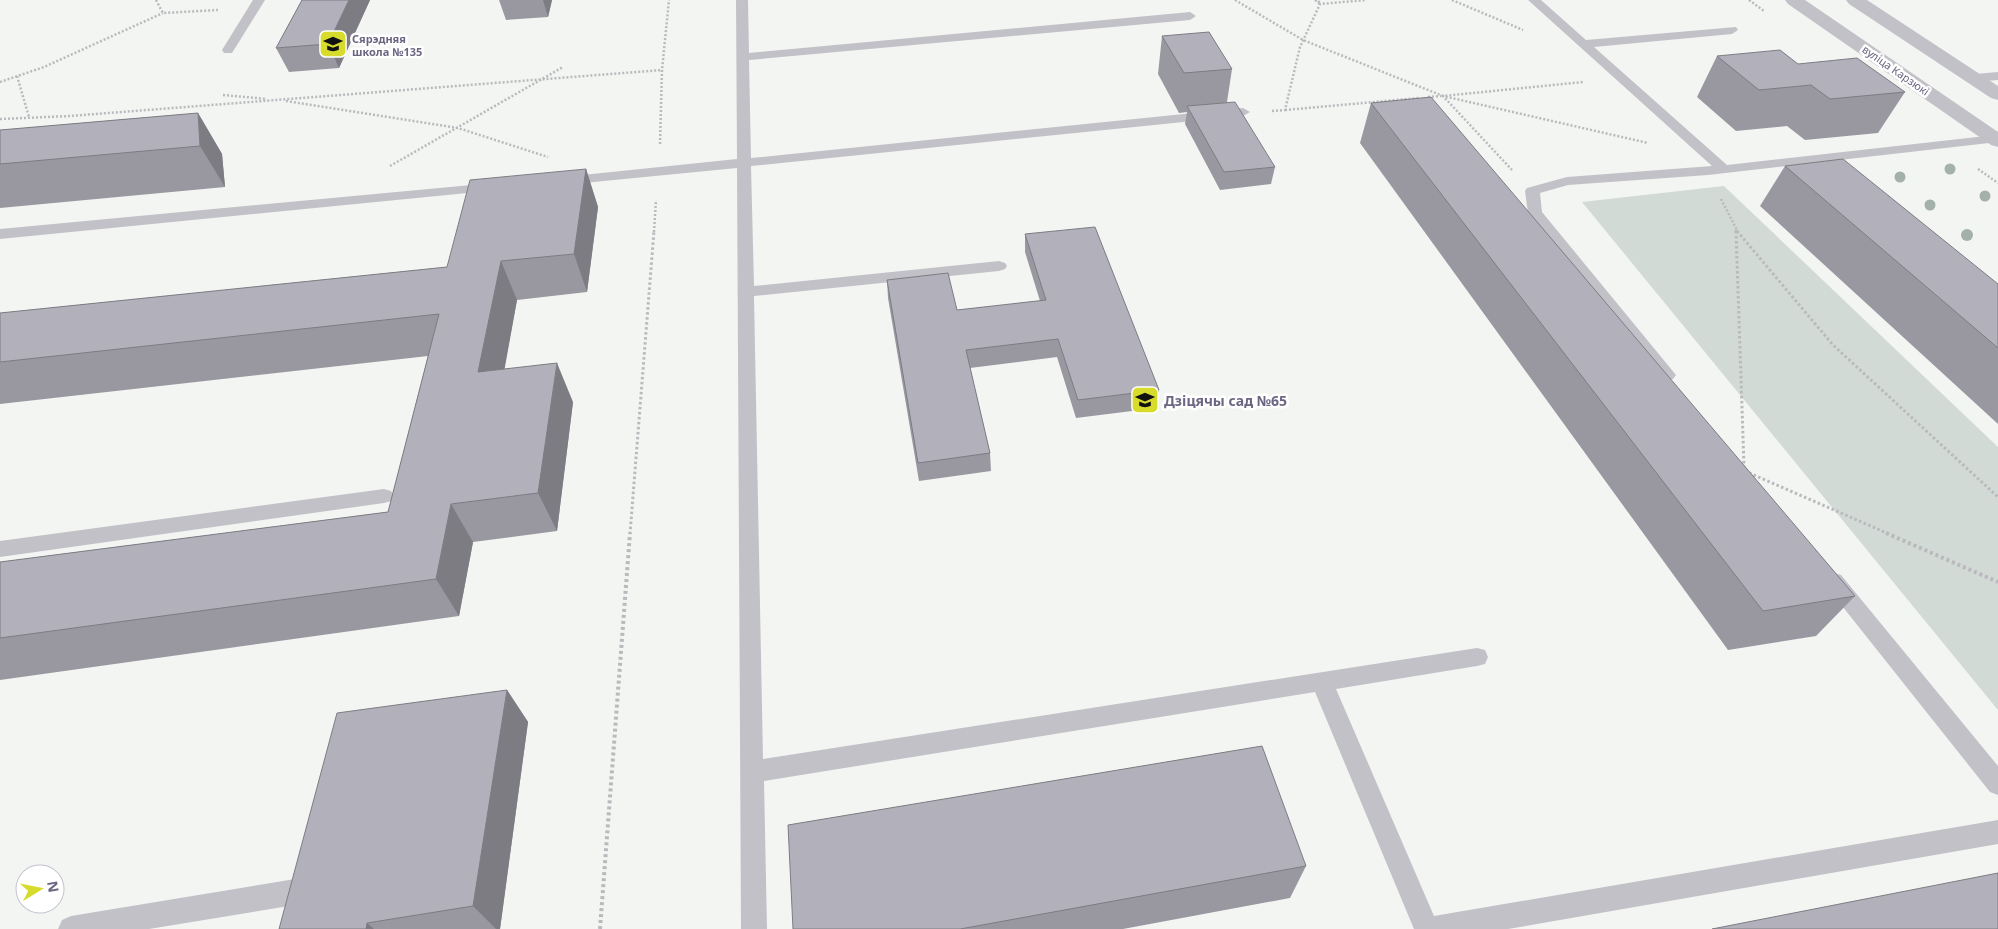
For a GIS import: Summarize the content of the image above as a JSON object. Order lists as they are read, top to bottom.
{
  "streets": {
    "street": ["вуліца Карзюкі"]
  },
  "places": {
    "school or university": ["Сярэдняя школа №135", "Дзіцячы сад №65"]
  },
  "north": "right"
}
